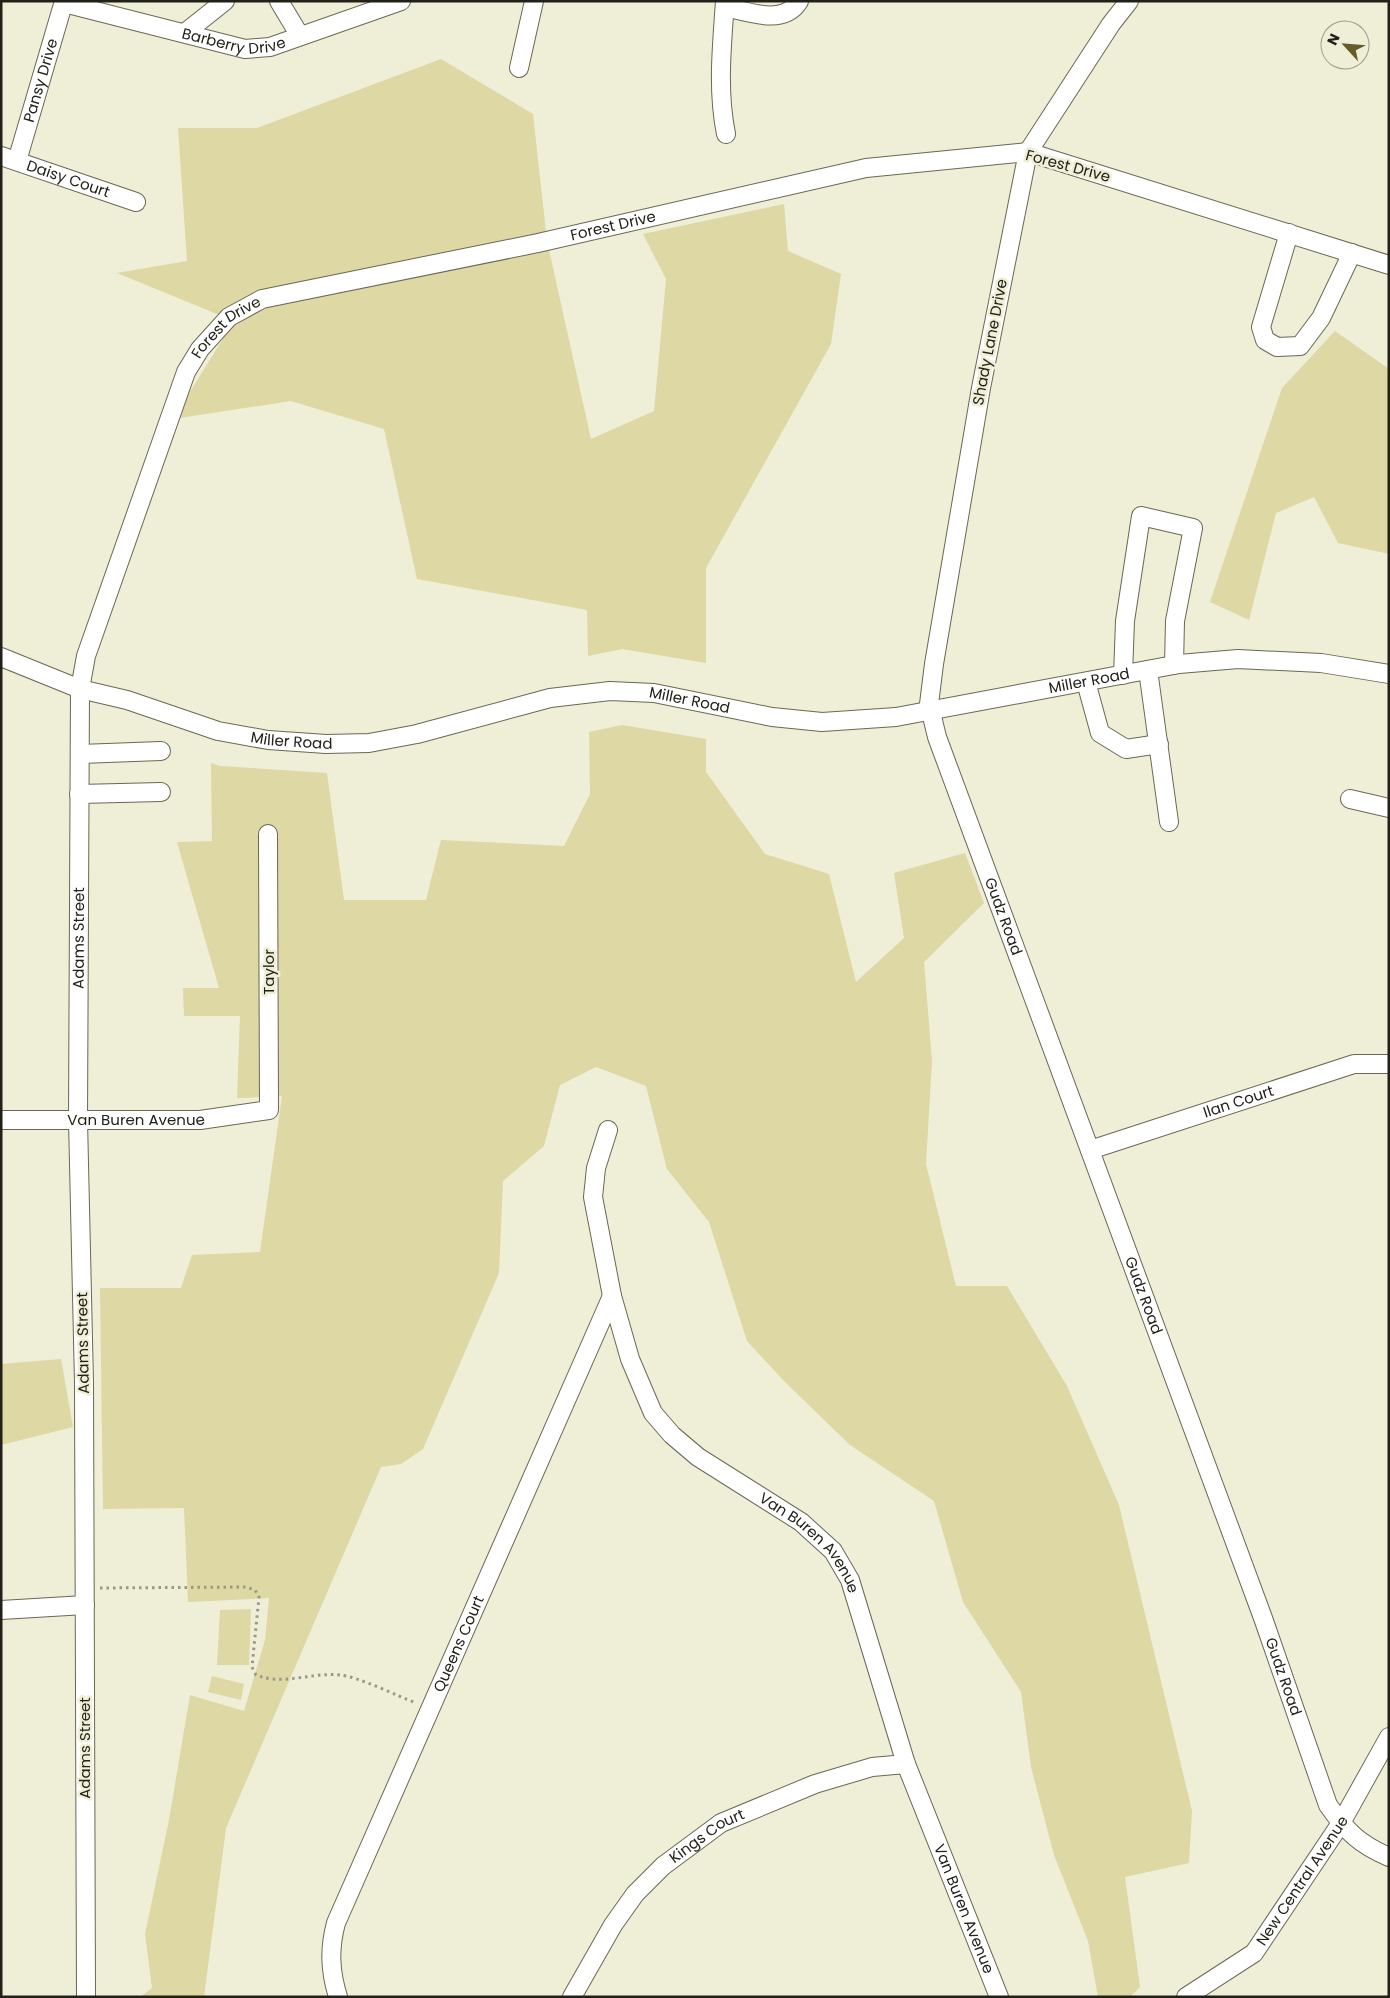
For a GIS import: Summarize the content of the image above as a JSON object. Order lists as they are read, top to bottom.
{
  "streets": {
    "street": [
      "Barberry Drive",
      "Pansy Drive",
      "Forest Drive",
      "Daisy Court",
      "Shady Lane Drive",
      "Miller Road",
      "Gudz Road",
      "Adams Street",
      "Taylor",
      "Ilan Court",
      "Van Buren Avenue",
      "Queens Court",
      "Kings Court",
      "New Central Avenue"
    ]
  },
  "crossings": [
    ["Barberry Drive", "Pansy Drive"],
    ["Pansy Drive", "Daisy Court"],
    ["Forest Drive", "Shady Lane Drive"],
    ["Forest Drive", "Miller Road"],
    ["Forest Drive", "Adams Street"],
    ["Shady Lane Drive", "Miller Road"],
    ["Shady Lane Drive", "Gudz Road"],
    ["Miller Road", "Gudz Road"],
    ["Miller Road", "Adams Street"],
    ["Gudz Road", "Ilan Court"],
    ["Gudz Road", "New Central Avenue"],
    ["Adams Street", "Van Buren Avenue"],
    ["Taylor", "Van Buren Avenue"],
    ["Van Buren Avenue", "Queens Court"],
    ["Van Buren Avenue", "Kings Court"]
  ],
  "north": "top left"
}
